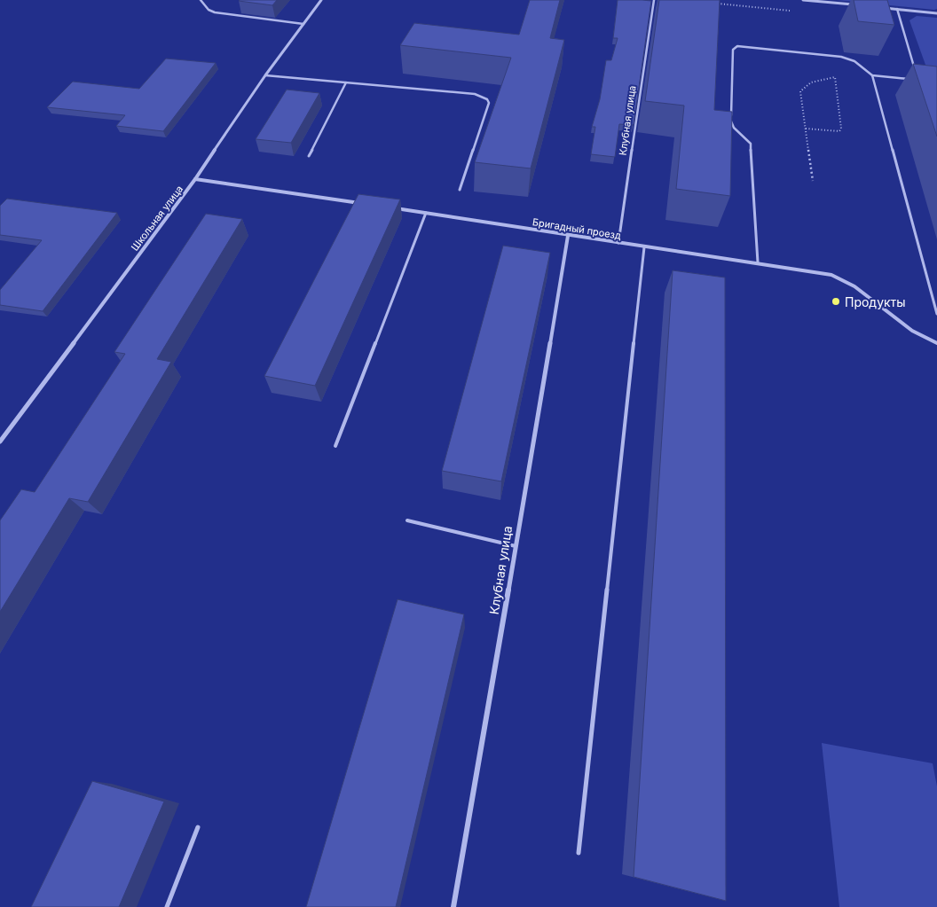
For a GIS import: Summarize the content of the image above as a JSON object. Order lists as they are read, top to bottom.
{
  "streets": {
    "street": ["Клубная улица", "Школьная улица", "Бригадный проезд"]
  },
  "crossings": [
    ["Клубная улица", "Бригадный проезд"]
  ],
  "places": ["Продукты"]
}
